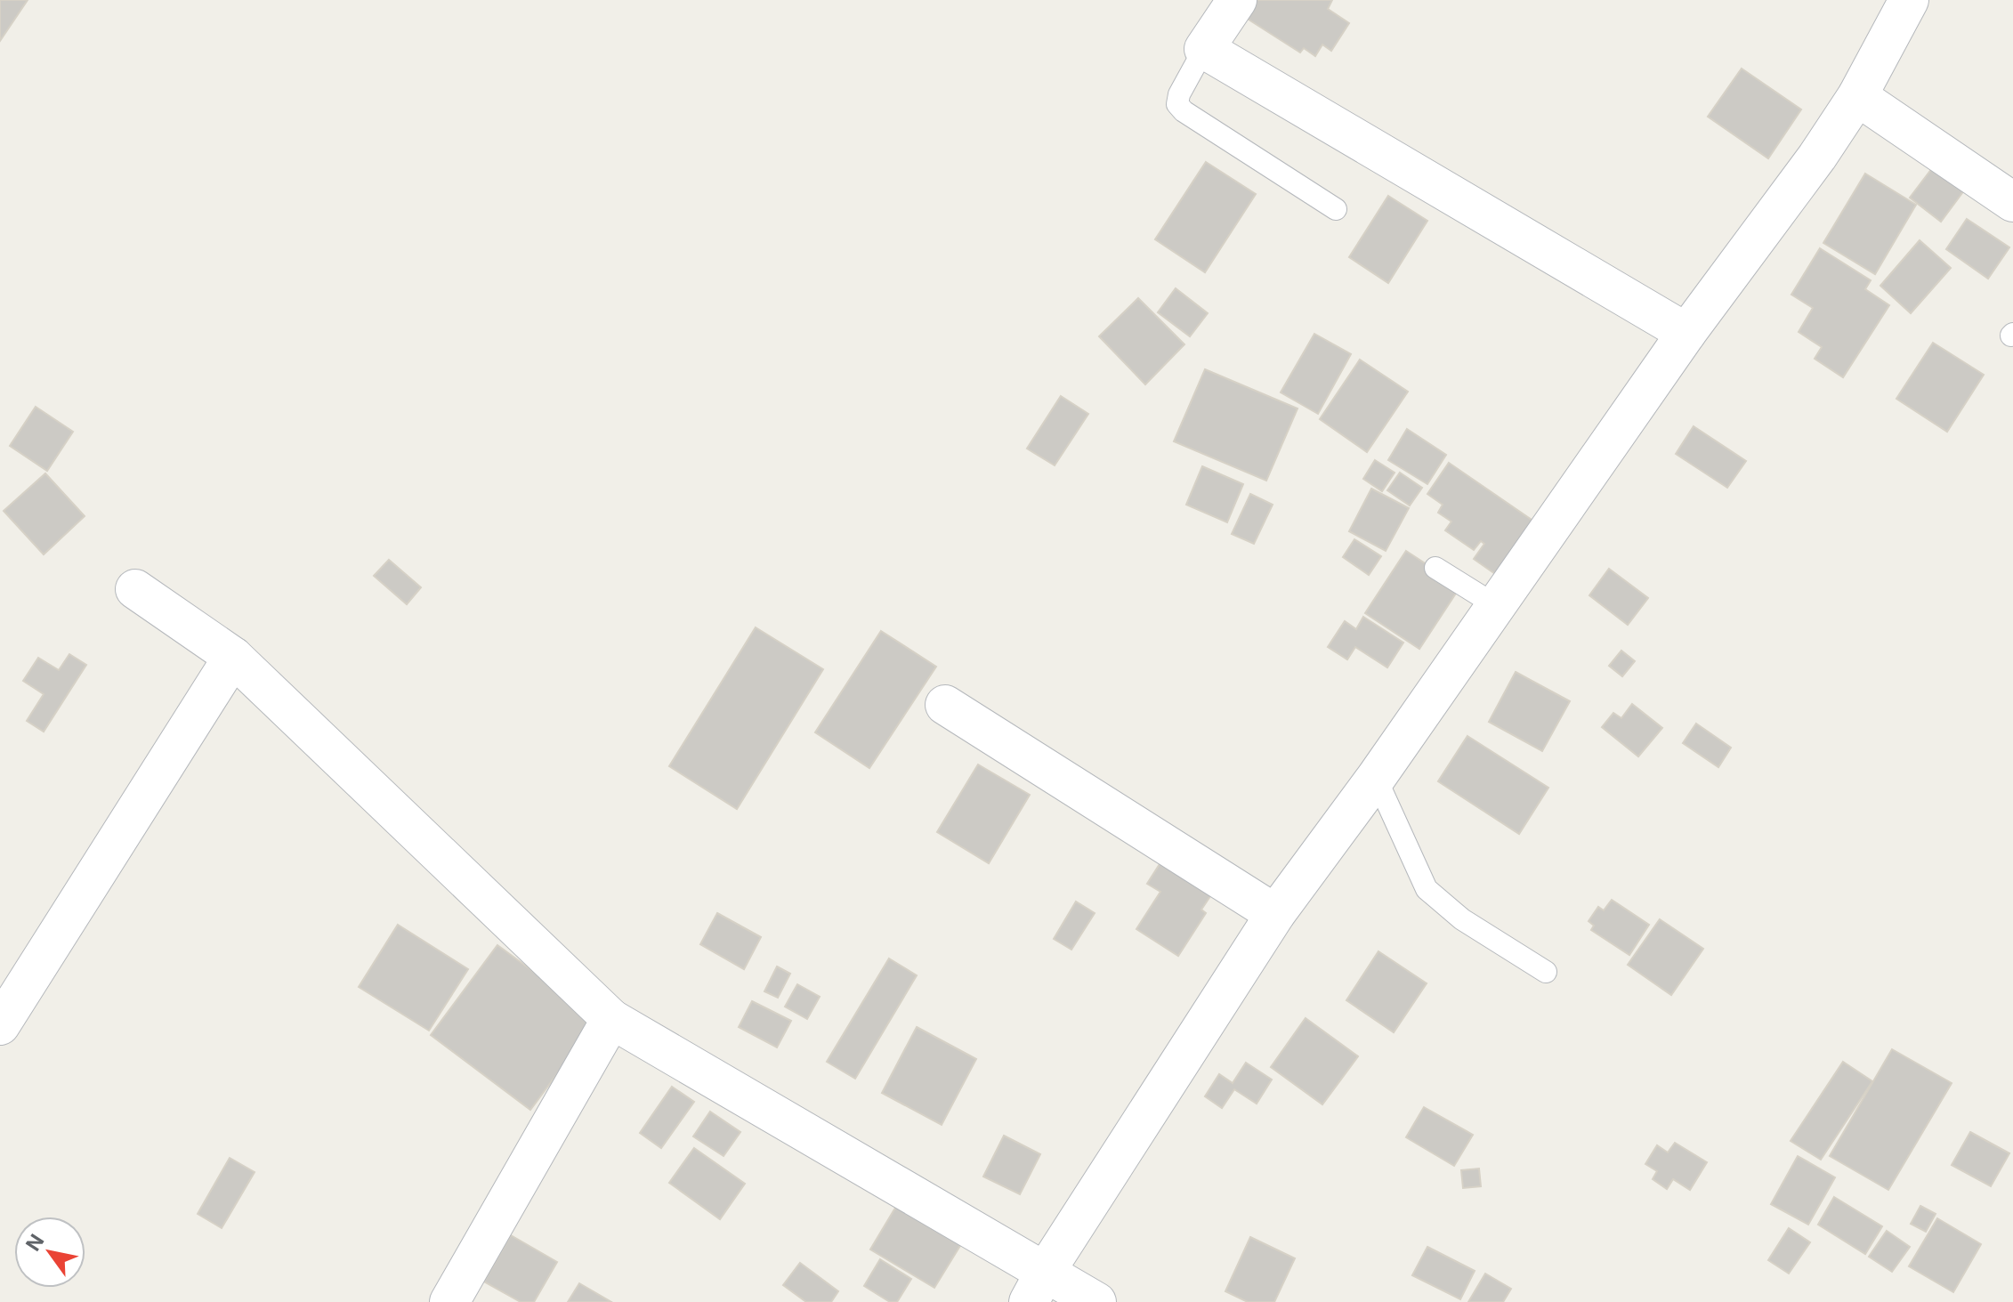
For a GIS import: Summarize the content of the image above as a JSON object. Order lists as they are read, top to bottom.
{
  "north": "top left"
}
